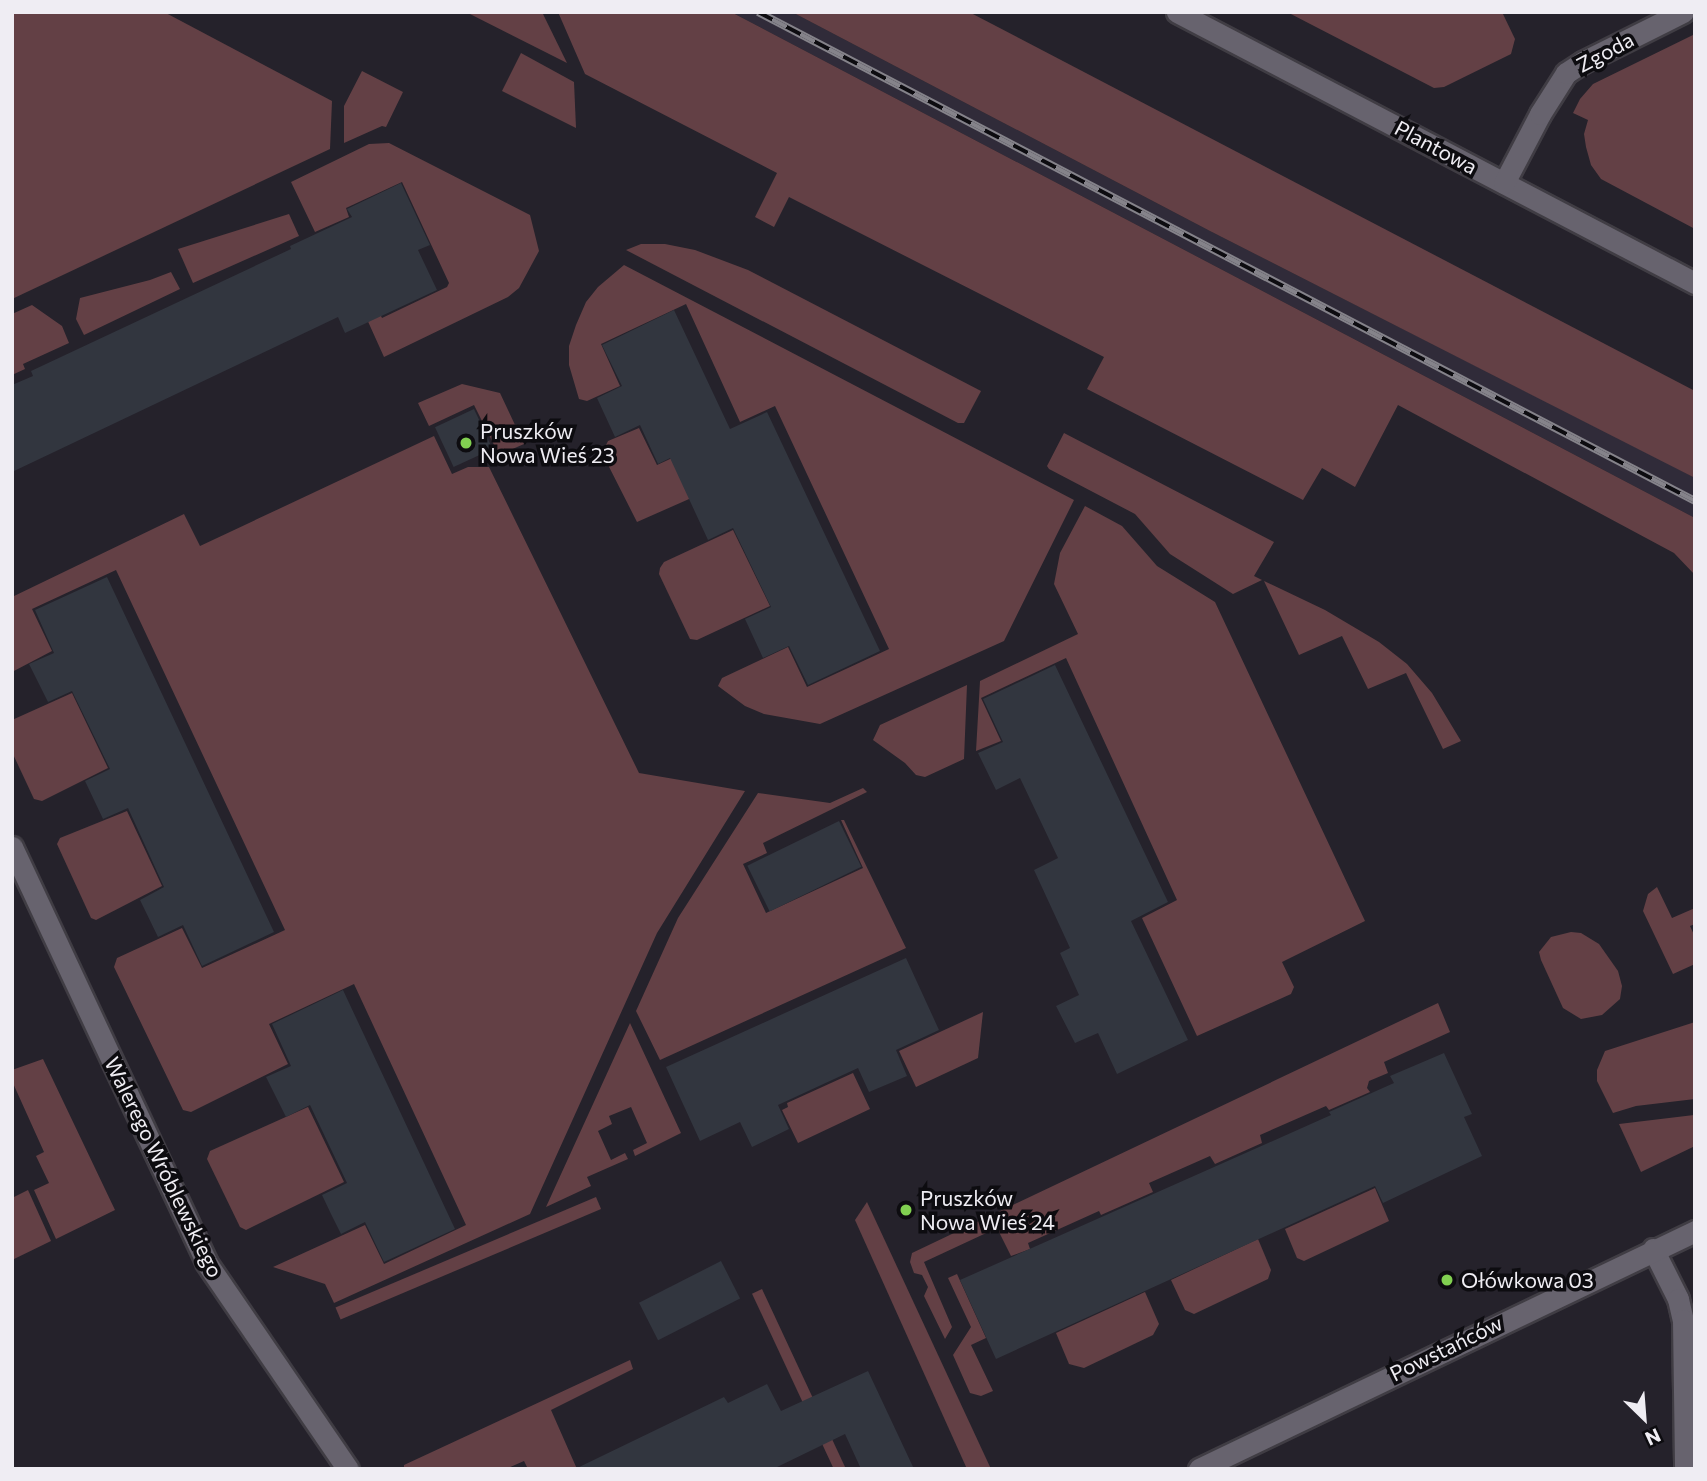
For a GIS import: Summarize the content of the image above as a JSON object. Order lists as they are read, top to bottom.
{
  "streets": {
    "street": [
      "Zgoda",
      "Plantowa",
      "Walerego Wróblewskiego",
      "Powstańców"
    ]
  },
  "crossings": [
    ["Zgoda", "Plantowa"]
  ],
  "places": ["Pruszków Nowa Wieś 23", "Pruszków Nowa Wieś 24", "Ołówkowa 03"],
  "north": "bottom right"
}
